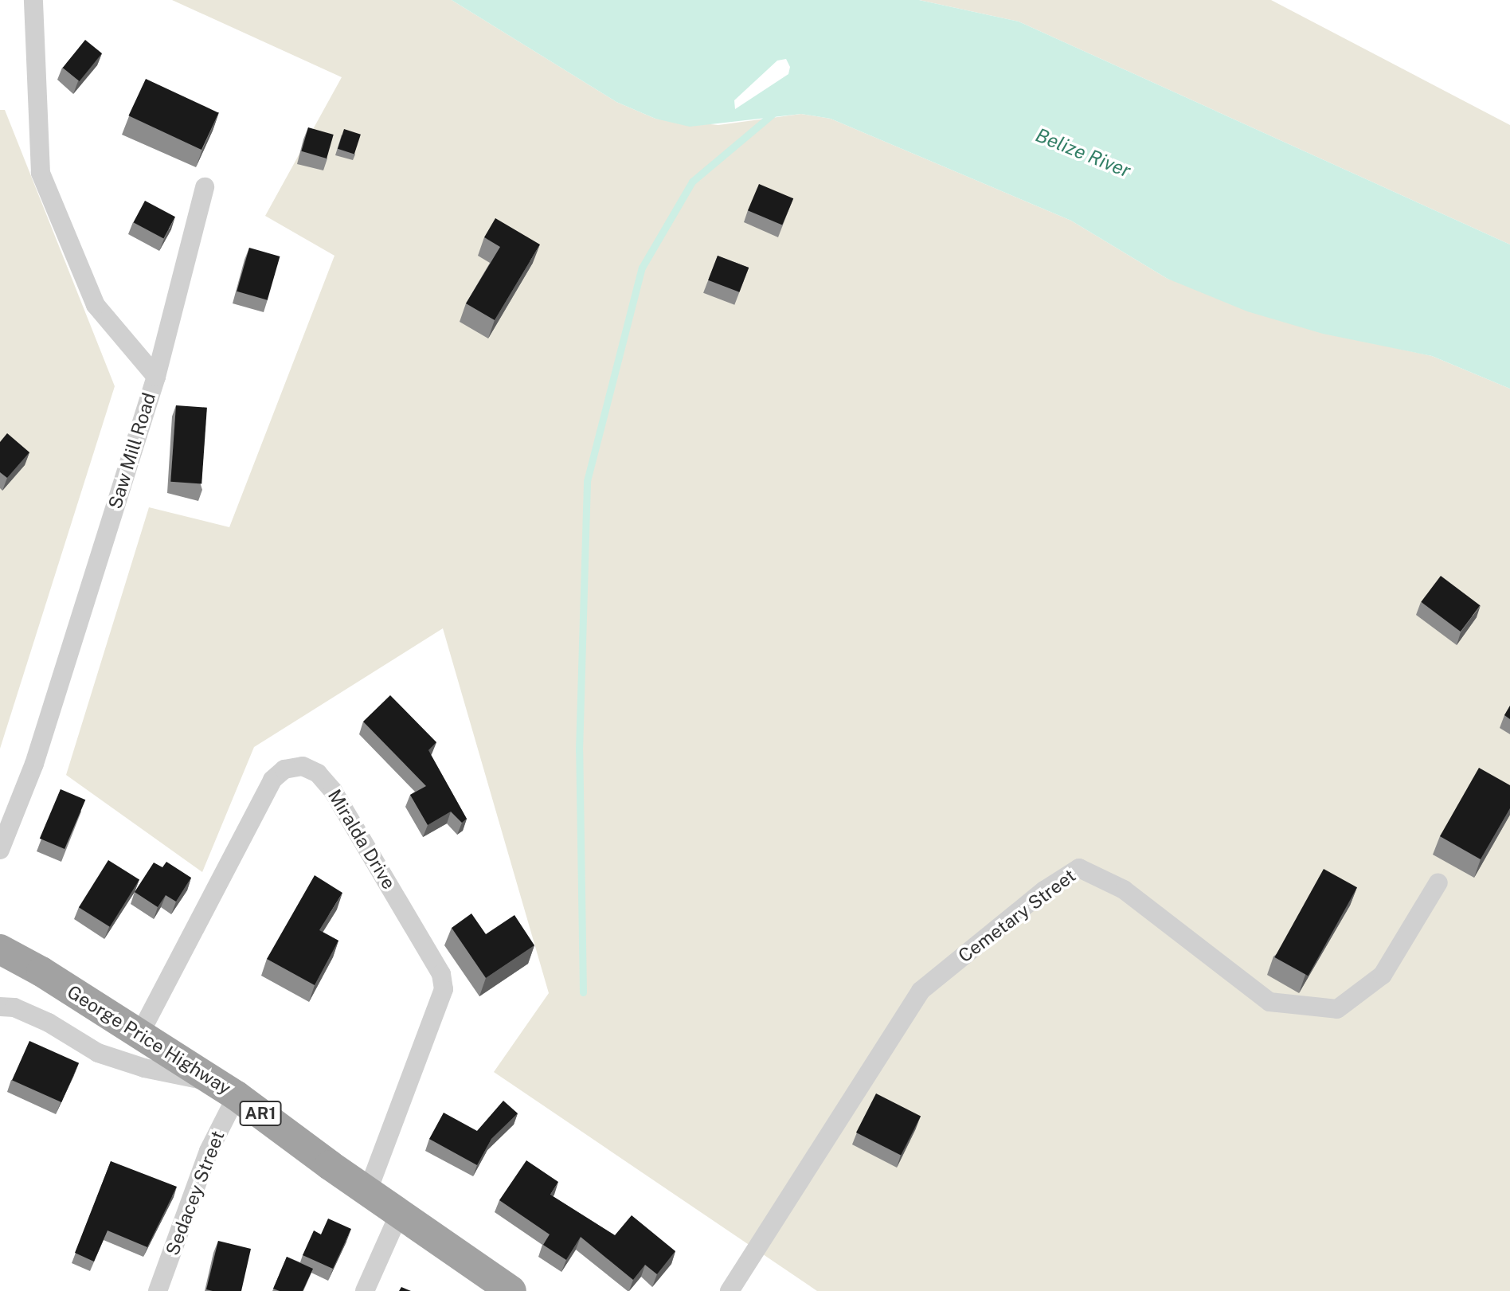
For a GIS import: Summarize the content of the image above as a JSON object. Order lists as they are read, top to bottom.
{
  "streets": {
    "highway": ["George Price Highway", "AR1"],
    "street": [
      "Saw Mill Road",
      "Miralda Drive",
      "Cemetary Street",
      "Sedacey Street"
    ]
  },
  "crossings": [
    ["Miralda Drive", "George Price Highway"],
    ["George Price Highway", "Sedacey Street"]
  ],
  "water": ["Belize River"]
}
